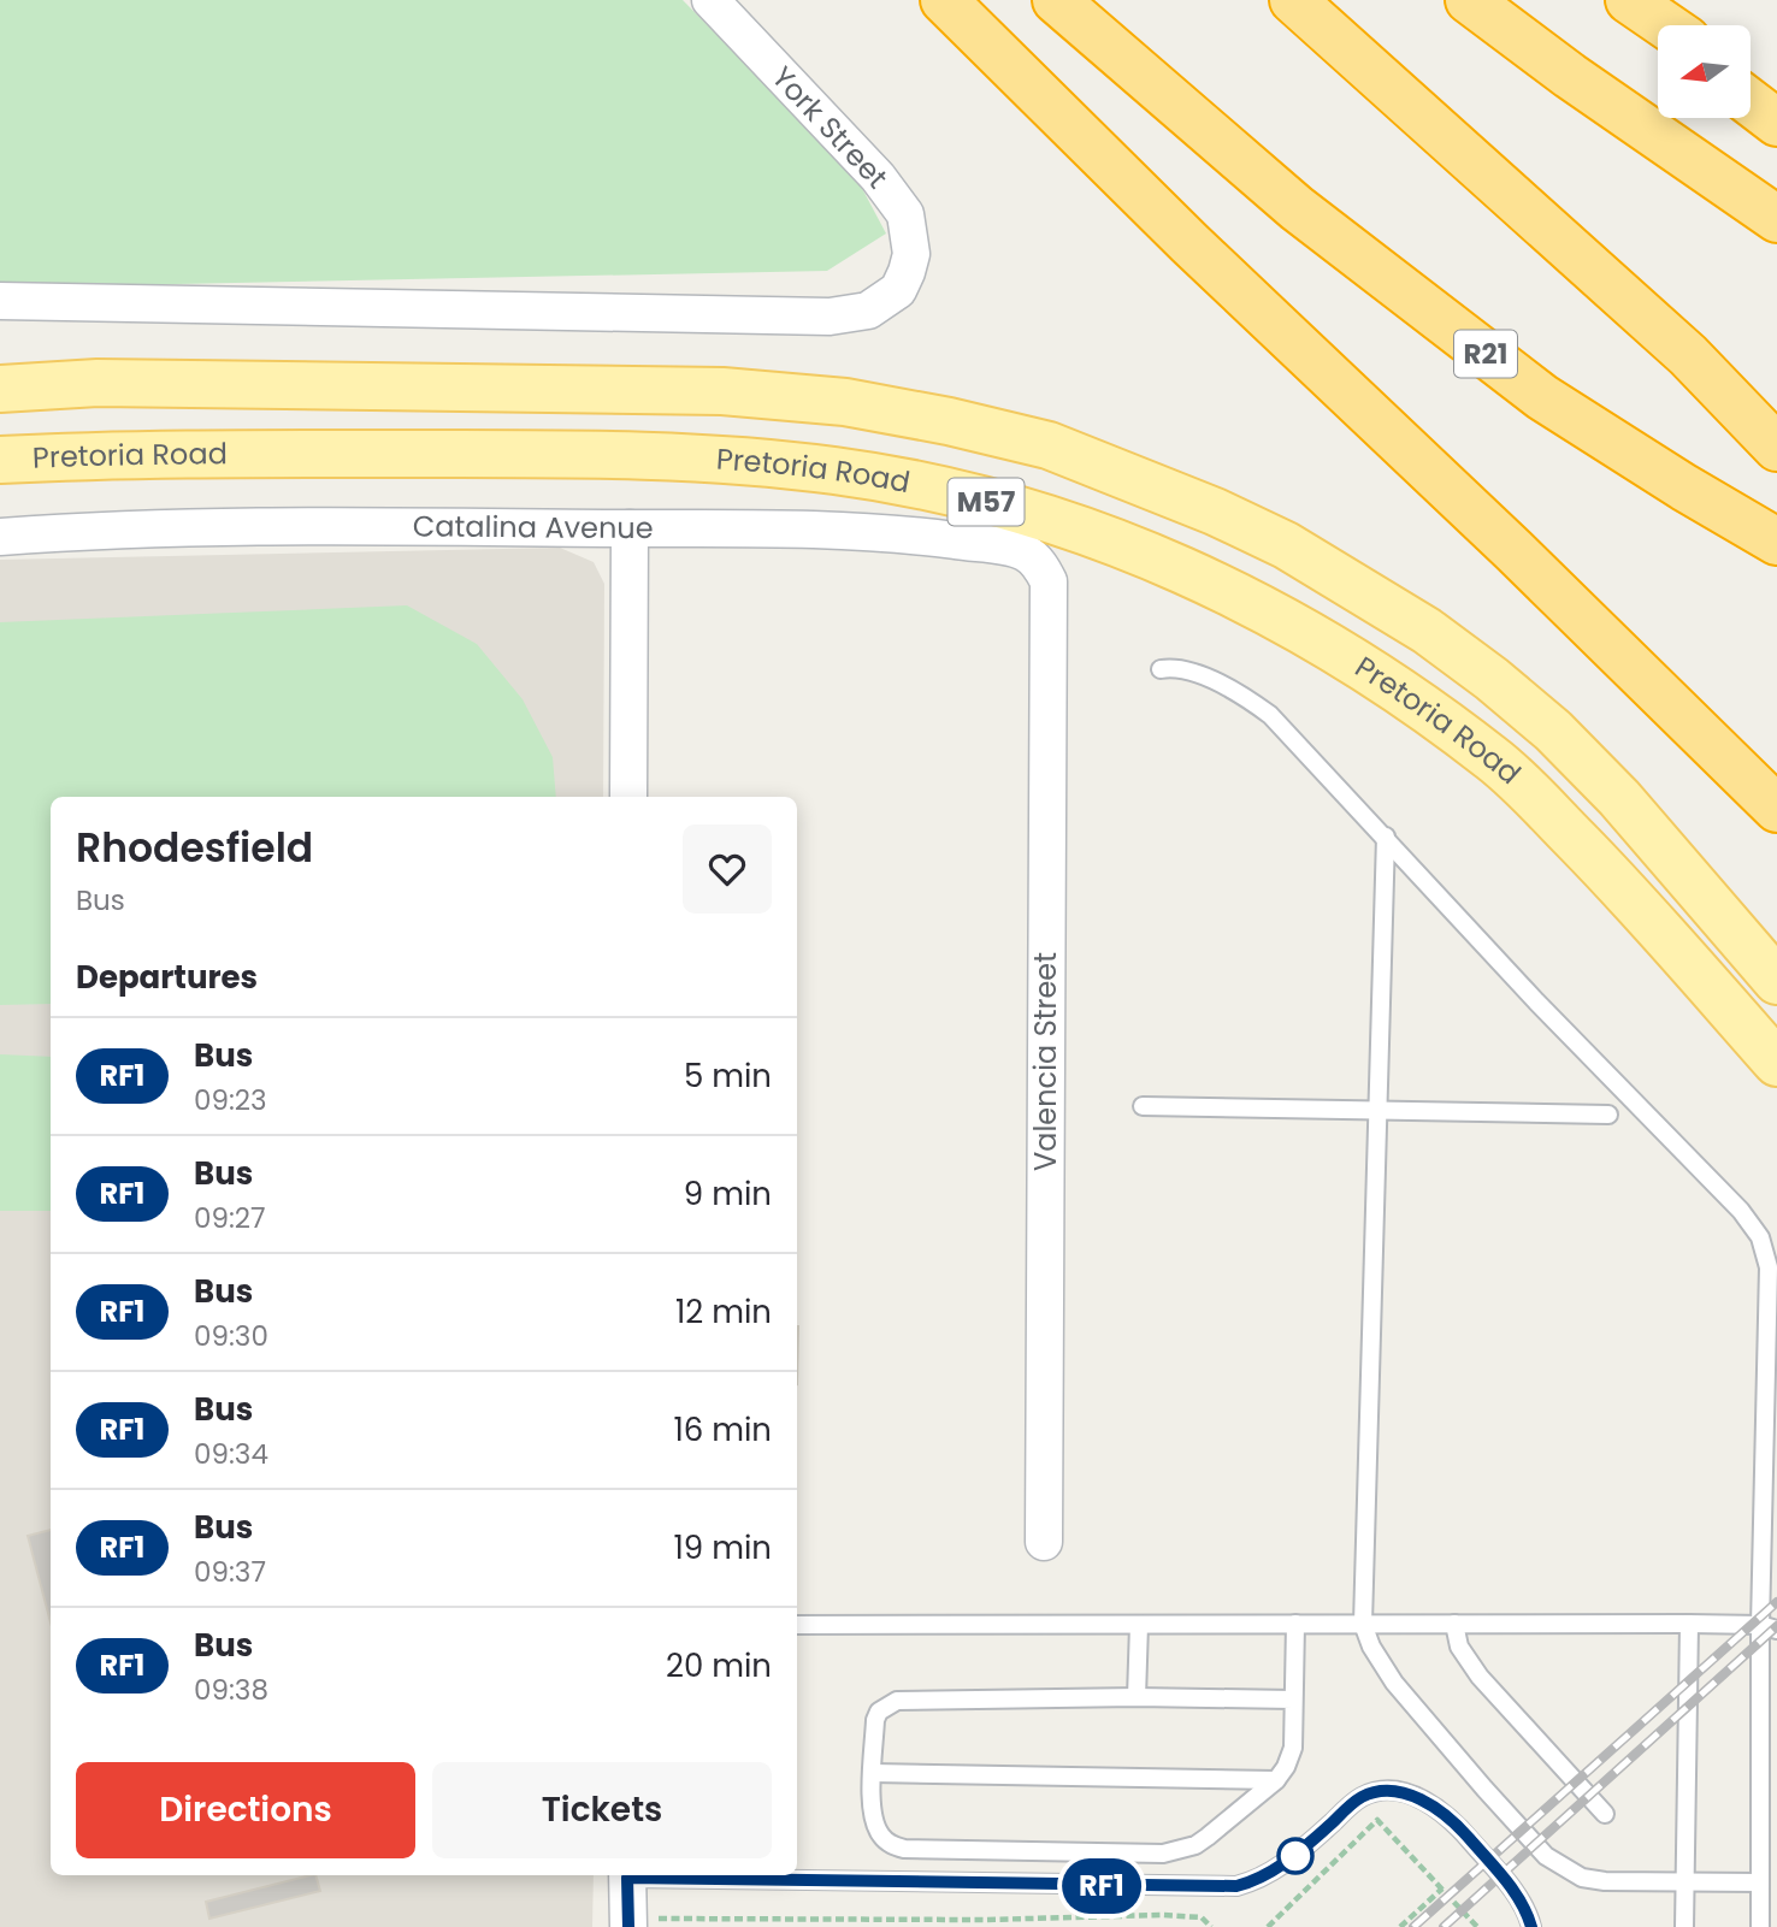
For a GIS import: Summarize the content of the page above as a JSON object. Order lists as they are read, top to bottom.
{
  "streets": {
    "highway": ["R21"],
    "main road": ["Pretoria Road", "M57"],
    "street": ["York Street", "Catalina Avenue", "Valencia Street"]
  },
  "crossings": [
    ["Catalina Avenue", "Valencia Street"]
  ],
  "lines": ["bus line RF1"],
  "north": "left",
  "page": {
    "on_map": "RF1",
    "heading": [
      ["Rhodesfield", "Bus"],
      "Departures"
    ],
    "list": [
      {
        "mark": "RF1",
        "name": "Bus",
        "note": "09:23",
        "value": "5 min"
      },
      {
        "mark": "RF1",
        "name": "Bus",
        "note": "09:27",
        "value": "9 min"
      },
      {
        "mark": "RF1",
        "name": "Bus",
        "note": "09:30",
        "value": "12 min"
      },
      {
        "mark": "RF1",
        "name": "Bus",
        "note": "09:34",
        "value": "16 min"
      },
      {
        "mark": "RF1",
        "name": "Bus",
        "note": "09:37",
        "value": "19 min"
      },
      {
        "mark": "RF1",
        "name": "Bus",
        "note": "09:38",
        "value": "20 min"
      }
    ],
    "buttons": ["Directions", "Tickets"]
  }
}
